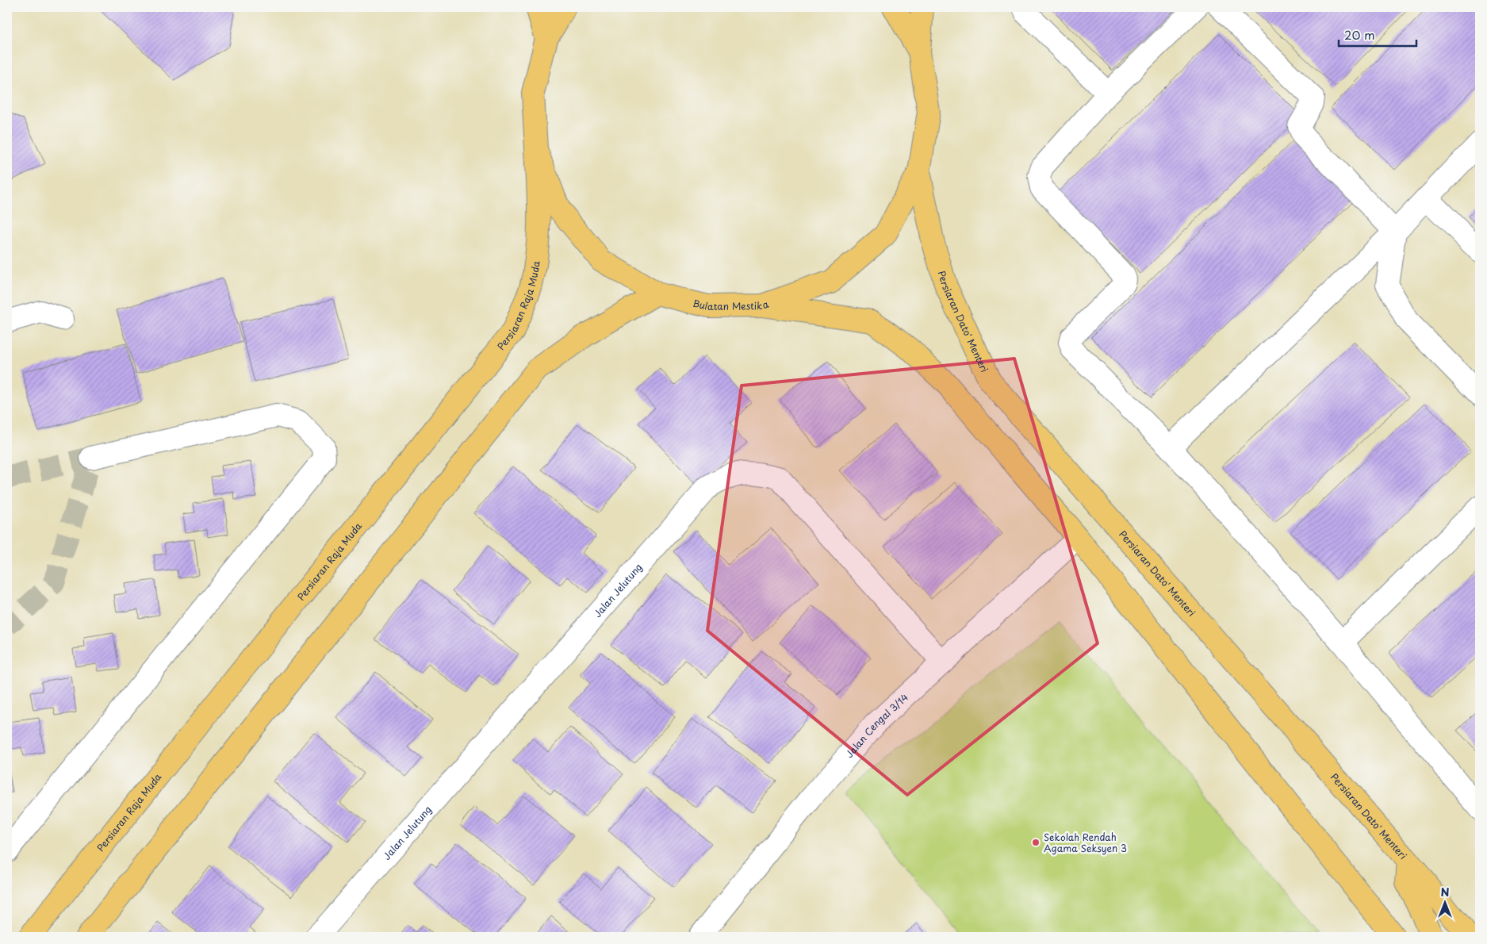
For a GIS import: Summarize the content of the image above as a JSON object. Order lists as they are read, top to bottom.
{
  "streets": {
    "main road": ["Bulatan Mestika", "Persiaran Raja Muda", "Persiaran Dato' Menteri"],
    "street": ["Jalan Jelutung", "Jalan Cengal 3/14"]
  },
  "crossings": [
    ["Bulatan Mestika", "Persiaran Raja Muda"],
    ["Bulatan Mestika", "Persiaran Dato' Menteri"],
    ["Jalan Jelutung", "Jalan Cengal 3/14"]
  ],
  "places": ["Sekolah Rendah Agama Seksyen 3"],
  "scale_bar": "20 m",
  "north": "top"
}
